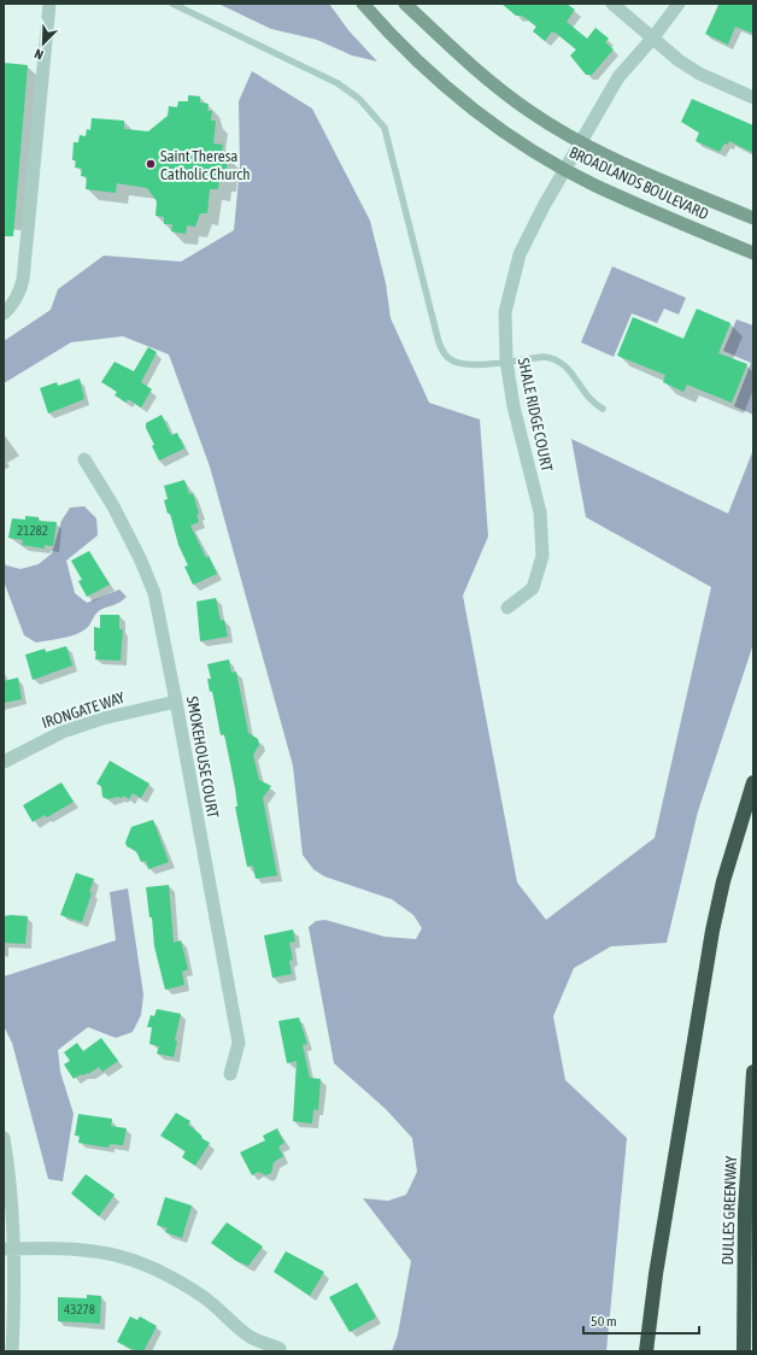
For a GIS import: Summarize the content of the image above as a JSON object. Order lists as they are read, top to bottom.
{
  "streets": {
    "highway": ["DULLES GREENWAY"],
    "main road": ["BROADLANDS BOULEVARD"],
    "street": ["SHALE RIDGE COURT", "IRONGATE WAY", "SMOKEHOUSE COURT"]
  },
  "crossings": [
    ["BROADLANDS BOULEVARD", "SHALE RIDGE COURT"],
    ["IRONGATE WAY", "SMOKEHOUSE COURT"]
  ],
  "places": ["Saint Theresa Catholic Church"],
  "house_numbers": ["21282", "43278"],
  "scale_bar": "50 m",
  "north": "bottom left"
}
